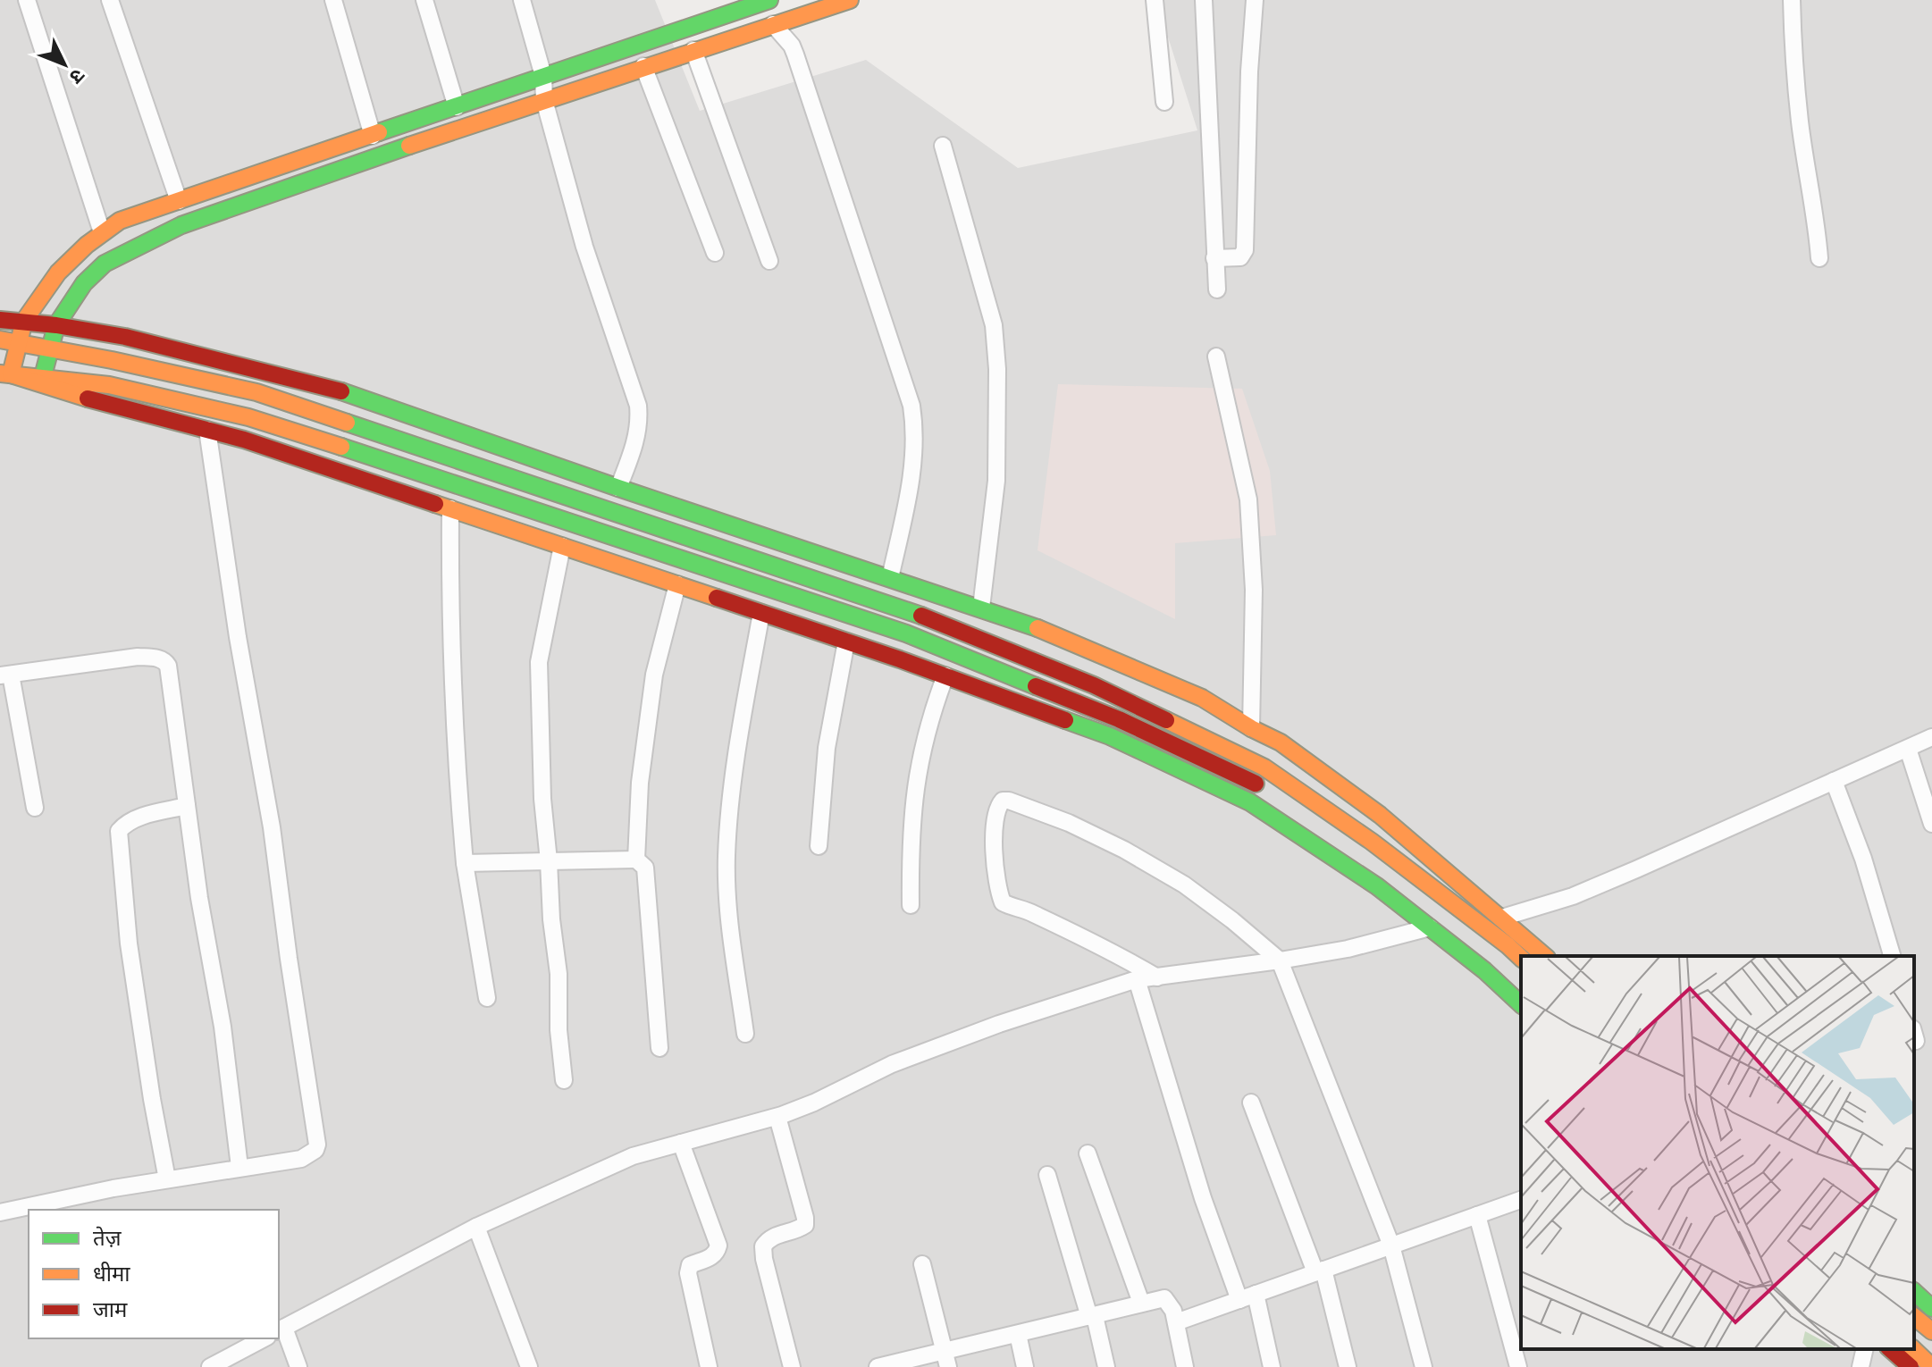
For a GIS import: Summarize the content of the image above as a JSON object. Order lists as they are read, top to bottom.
{
  "legend": ["तेज़", "धीमा", "जाम"],
  "north": "bottom right"
}
